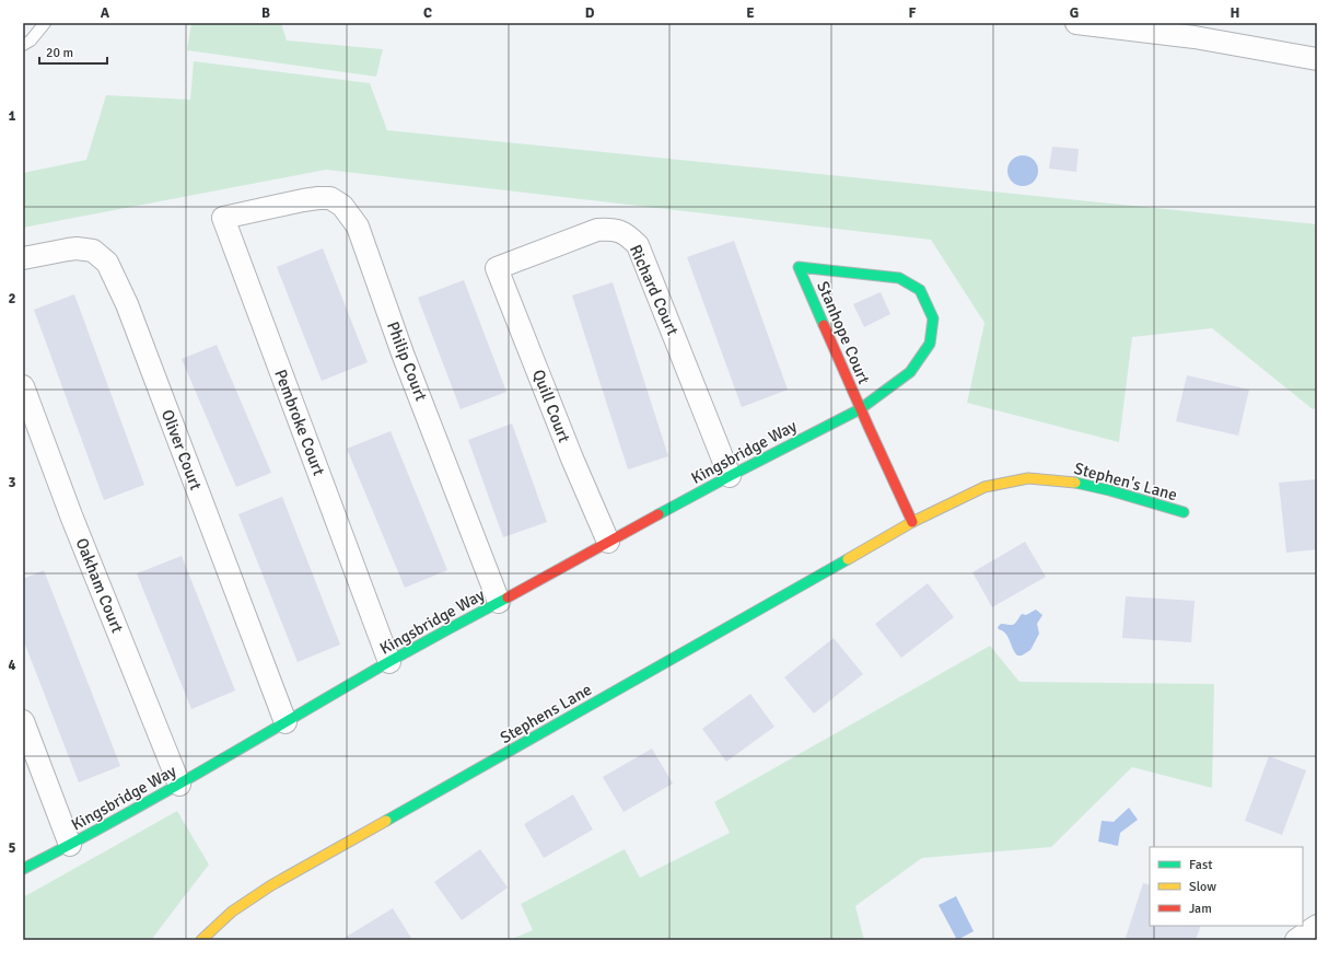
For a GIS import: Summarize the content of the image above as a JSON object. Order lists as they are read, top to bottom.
{
  "streets": {
    "street": [
      "Richard Court",
      "Stanhope Court",
      "Philip Court",
      "Quill Court",
      "Pembroke Court",
      "Oliver Court",
      "Kingsbridge Way",
      "Stephen's Lane",
      "Oakham Court",
      "Stephens Lane"
    ]
  },
  "crossings": [
    ["Richard Court", "Quill Court"],
    ["Richard Court", "Kingsbridge Way"],
    ["Stanhope Court", "Kingsbridge Way"],
    ["Philip Court", "Pembroke Court"],
    ["Philip Court", "Kingsbridge Way"],
    ["Quill Court", "Kingsbridge Way"],
    ["Pembroke Court", "Kingsbridge Way"],
    ["Oliver Court", "Kingsbridge Way"],
    ["Kingsbridge Way", "Oakham Court"],
    ["Stephen's Lane", "Stephens Lane"]
  ],
  "legend": ["Fast", "Slow", "Jam"],
  "scale_bar": "20 m",
  "grid": {
    "columns": [
      "A",
      "B",
      "C",
      "D",
      "E",
      "F",
      "G",
      "H"
    ],
    "rows": [
      "1",
      "2",
      "3",
      "4",
      "5"
    ]
  }
}
